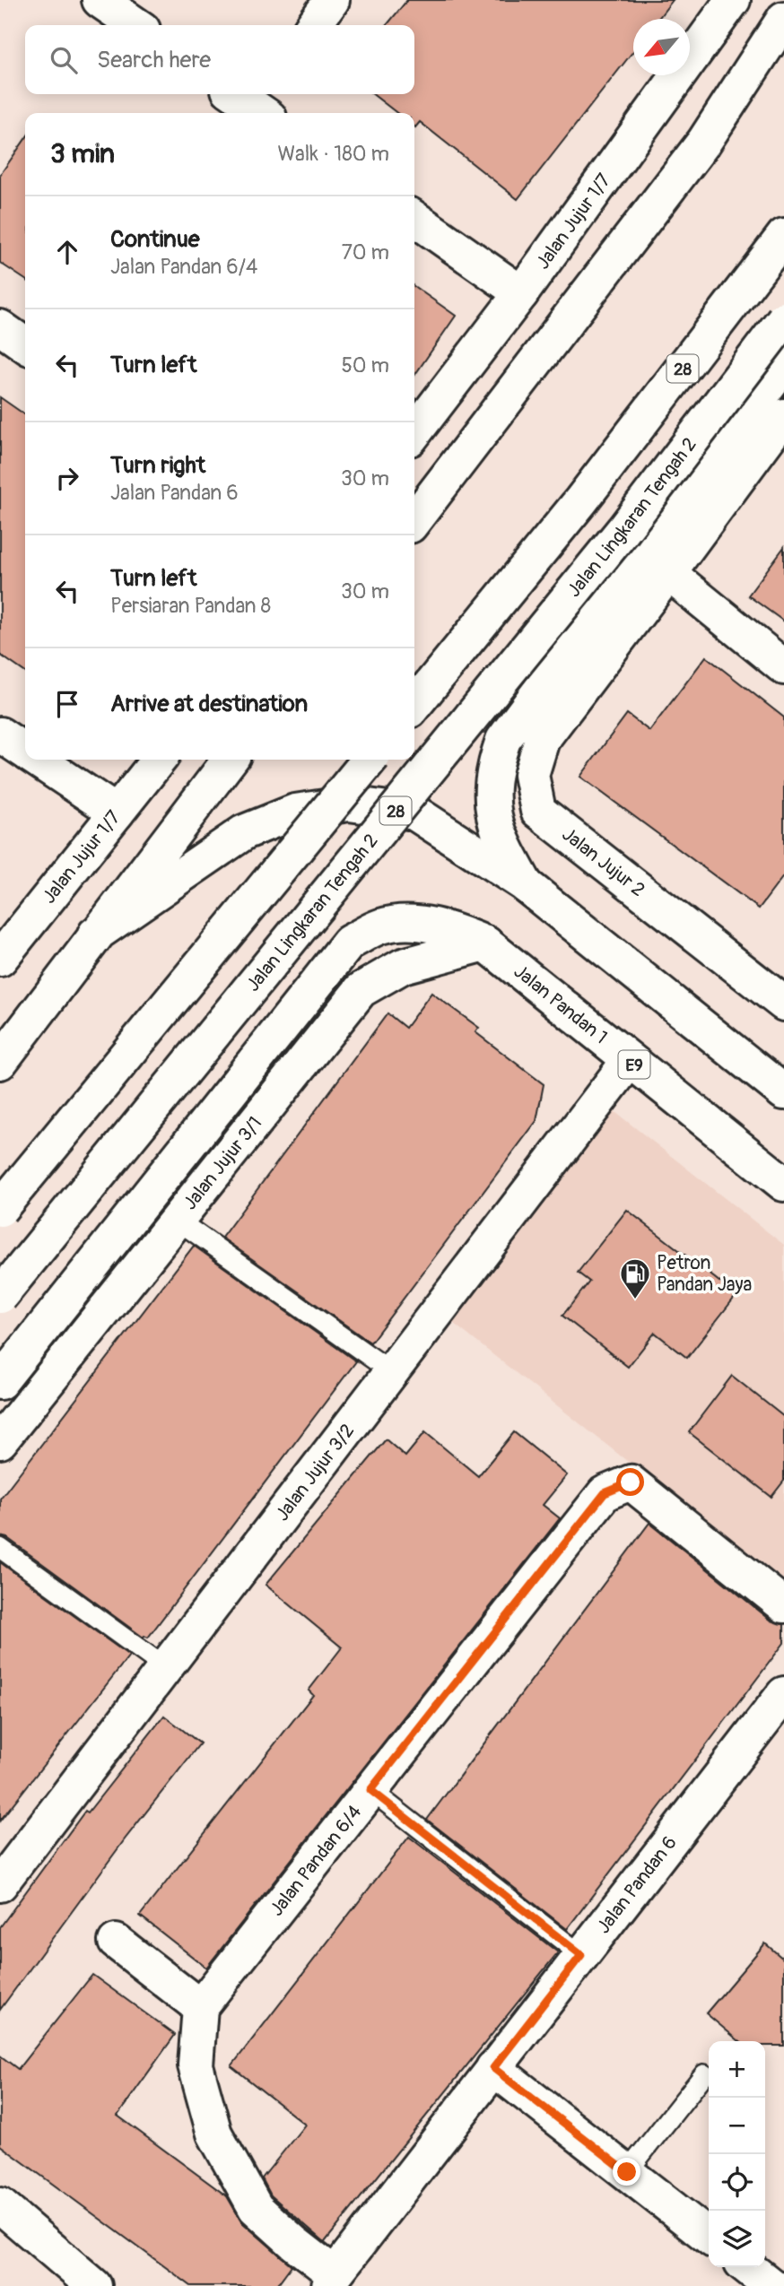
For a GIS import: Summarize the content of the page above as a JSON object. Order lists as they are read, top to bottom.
{
  "streets": {
    "main road": [
      "Jalan Jujur 1/7",
      "28",
      "Jalan Lingkaran Tengah 2",
      "Jalan Jujur 2",
      "Jalan Pandan 1",
      "E9",
      "Jalan Jujur 3/1",
      "Jalan Jujur 3/2",
      "Jalan Pandan 6/4",
      "Jalan Pandan 6"
    ]
  },
  "crossings": [
    ["Jalan Pandan 1", "Jalan Jujur 3/1"],
    ["Jalan Pandan 1", "Jalan Jujur 3/2"]
  ],
  "places": {
    "fuel station": ["Petron Pandan Jaya"]
  },
  "north": "bottom left",
  "page": {
    "search": "Search here",
    "heading": ["3 min", "Walk · 180 m"],
    "list": [
      ["Continue", "Jalan Pandan 6/4", "70 m"],
      ["Turn left", "50 m"],
      ["Turn right", "Jalan Pandan 6", "30 m"],
      ["Turn left", "Persiaran Pandan 8", "30 m"],
      "Arrive at destination"
    ],
    "map_buttons": ["+", "−"]
  }
}
